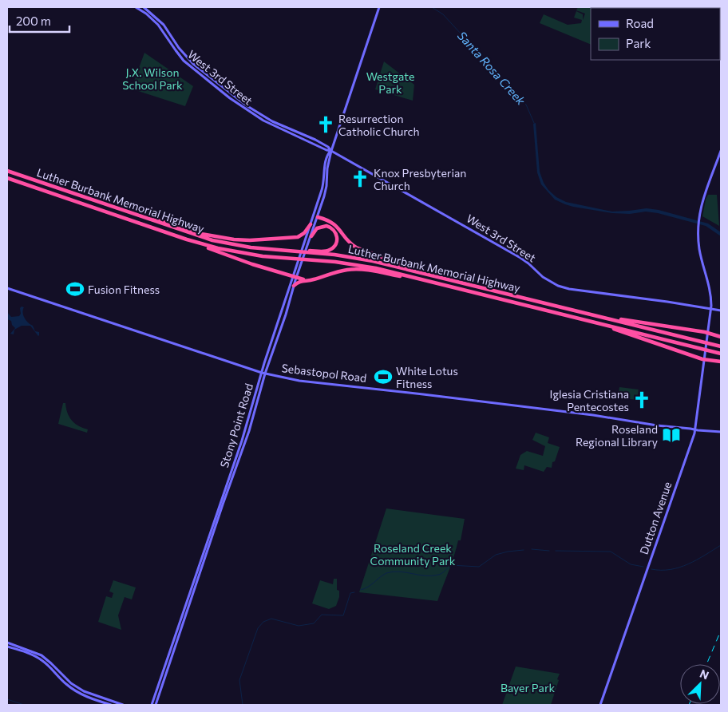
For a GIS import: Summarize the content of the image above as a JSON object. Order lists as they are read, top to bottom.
{
  "streets": {
    "highway": ["Luther Burbank Memorial Highway"],
    "main road": [
      "West 3rd Street",
      "Sebastopol Road",
      "Stony Point Road",
      "Dutton Avenue"
    ]
  },
  "crossings": [
    ["West 3rd Street", "Stony Point Road"],
    ["West 3rd Street", "Dutton Avenue"],
    ["Sebastopol Road", "Stony Point Road"],
    ["Sebastopol Road", "Dutton Avenue"]
  ],
  "water": ["Santa Rosa Creek"],
  "parks": [
    "J.X. Wilson School Park",
    "Westgate Park",
    "Roseland Creek Community Park",
    "Bayer Park"
  ],
  "places": {
    "church": ["Resurrection Catholic Church", "Knox Presbyterian Church", "Iglesia Cristiana Pentecostes"],
    "sports": ["Fusion Fitness", "White Lotus Fitness"],
    "library": ["Roseland Regional Library"]
  },
  "legend": ["Road", "Park"],
  "scale_bar": "200 m",
  "north": "top right"
}
